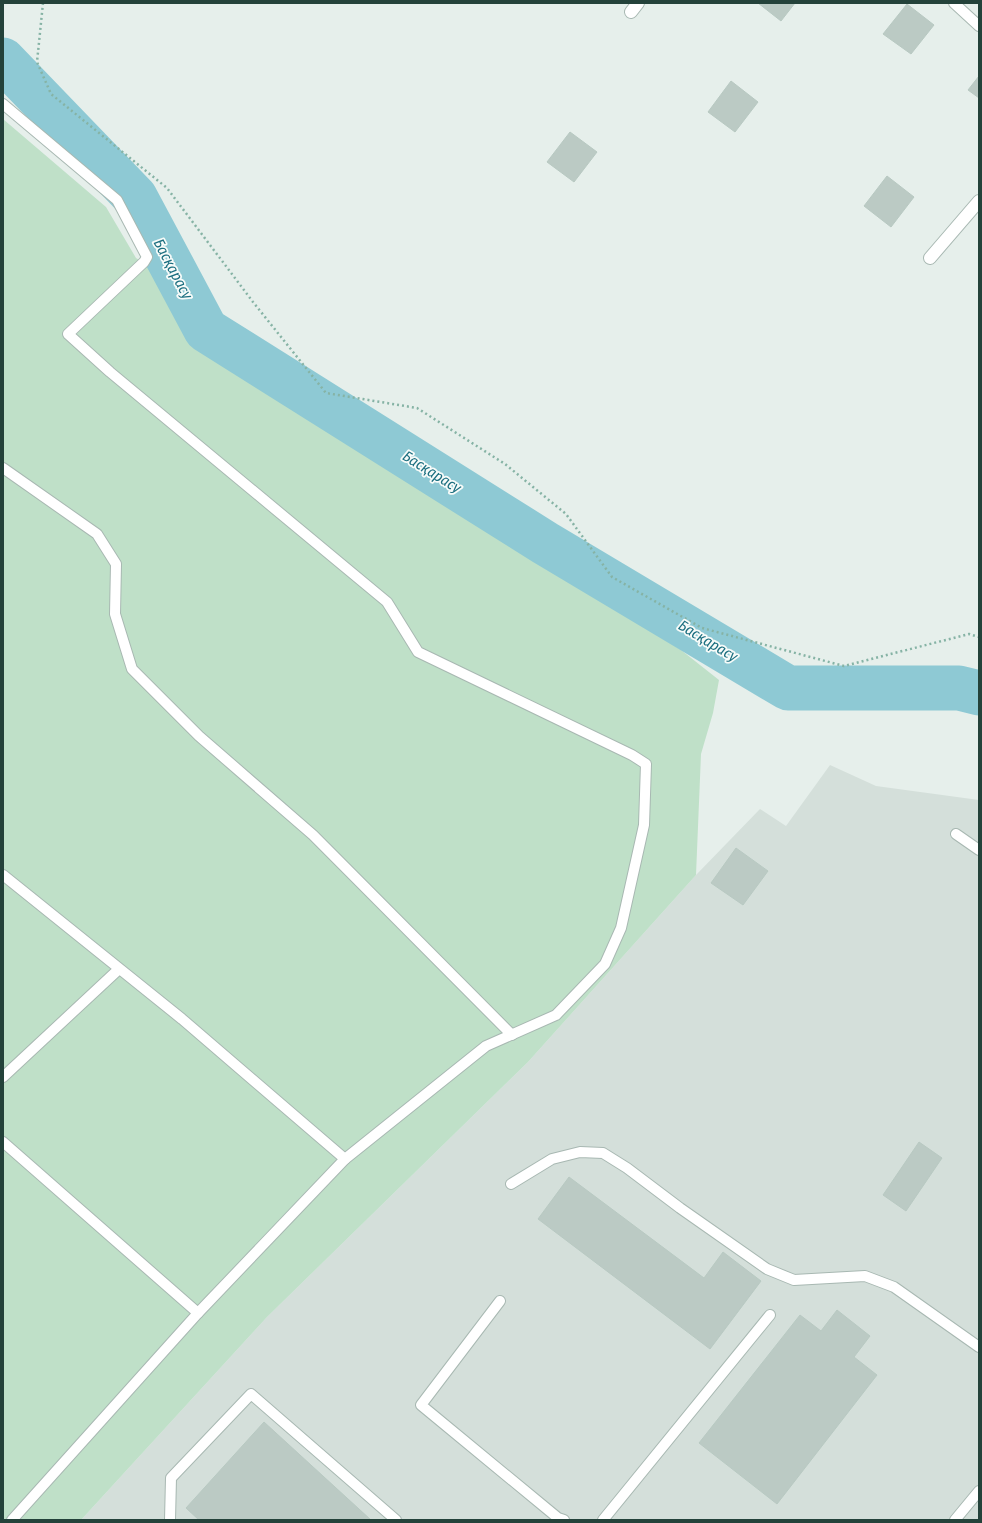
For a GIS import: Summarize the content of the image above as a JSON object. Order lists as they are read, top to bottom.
{
  "water": ["Басқарасу"]
}
